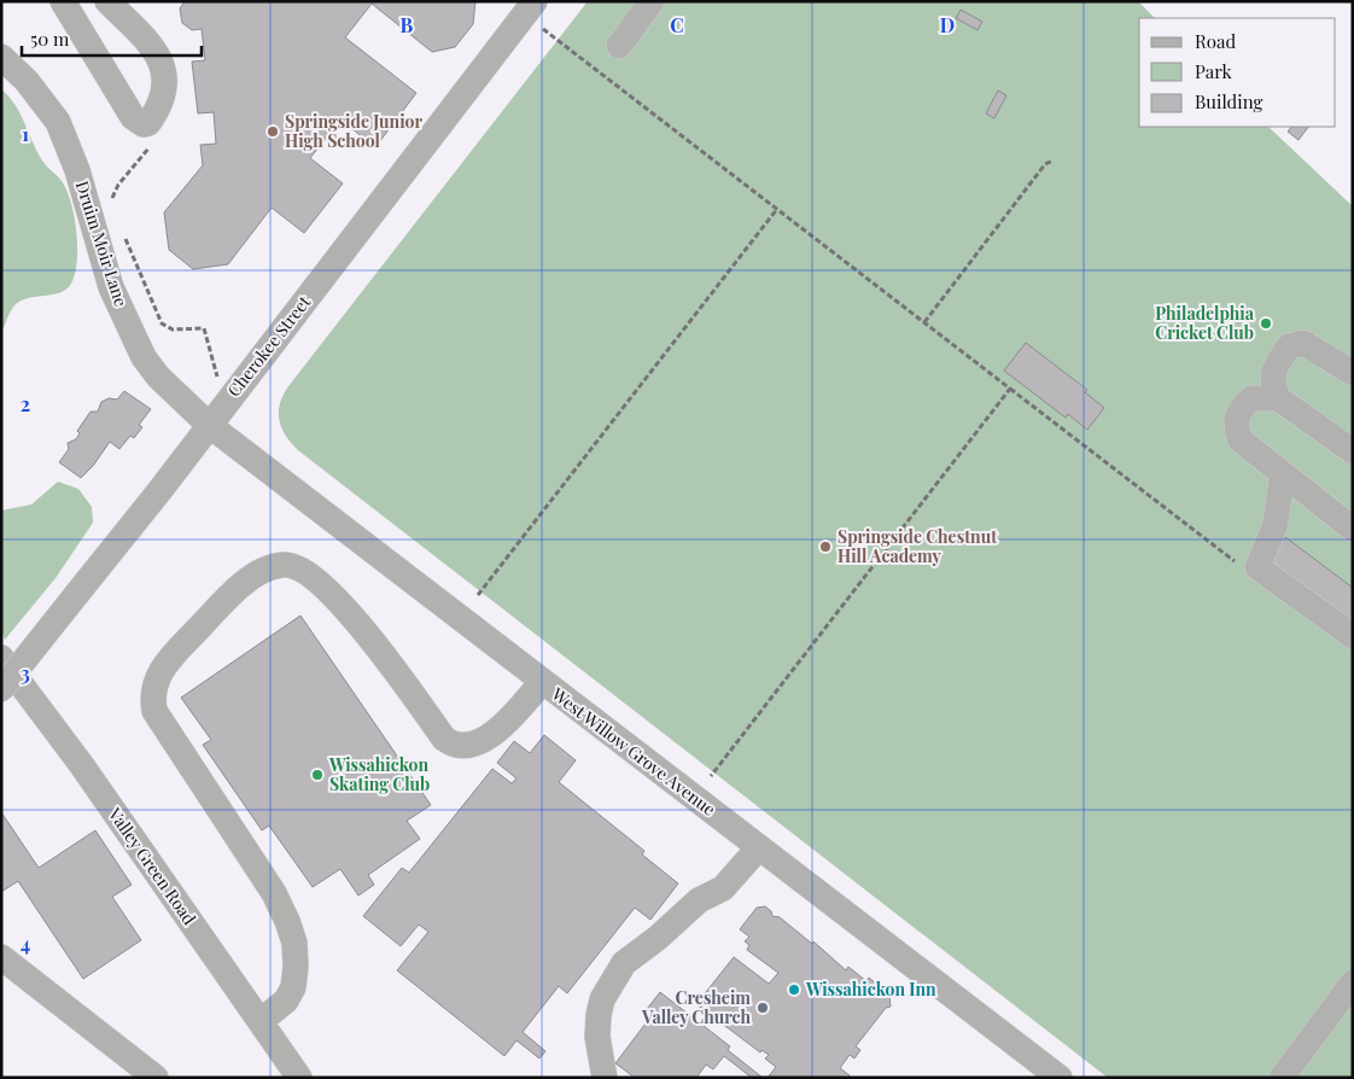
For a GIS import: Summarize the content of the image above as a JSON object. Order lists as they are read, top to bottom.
{
  "streets": {
    "street": [
      "Druim Moir Lane",
      "Cherokee Street",
      "West Willow Grove Avenue",
      "Valley Green Road"
    ]
  },
  "crossings": [
    ["Druim Moir Lane", "Cherokee Street"],
    ["Druim Moir Lane", "West Willow Grove Avenue"],
    ["Cherokee Street", "West Willow Grove Avenue"]
  ],
  "places": [
    "Springside Junior High School",
    "Philadelphia Cricket Club",
    "Springside Chestnut Hill Academy",
    "Wissahickon Skating Club",
    "Wissahickon Inn",
    "Cresheim Valley Church"
  ],
  "legend": ["Road", "Park", "Building"],
  "scale_bar": "50 m",
  "grid": {
    "columns": ["B", "C", "D"],
    "rows": [
      "1",
      "2",
      "3",
      "4"
    ]
  }
}
